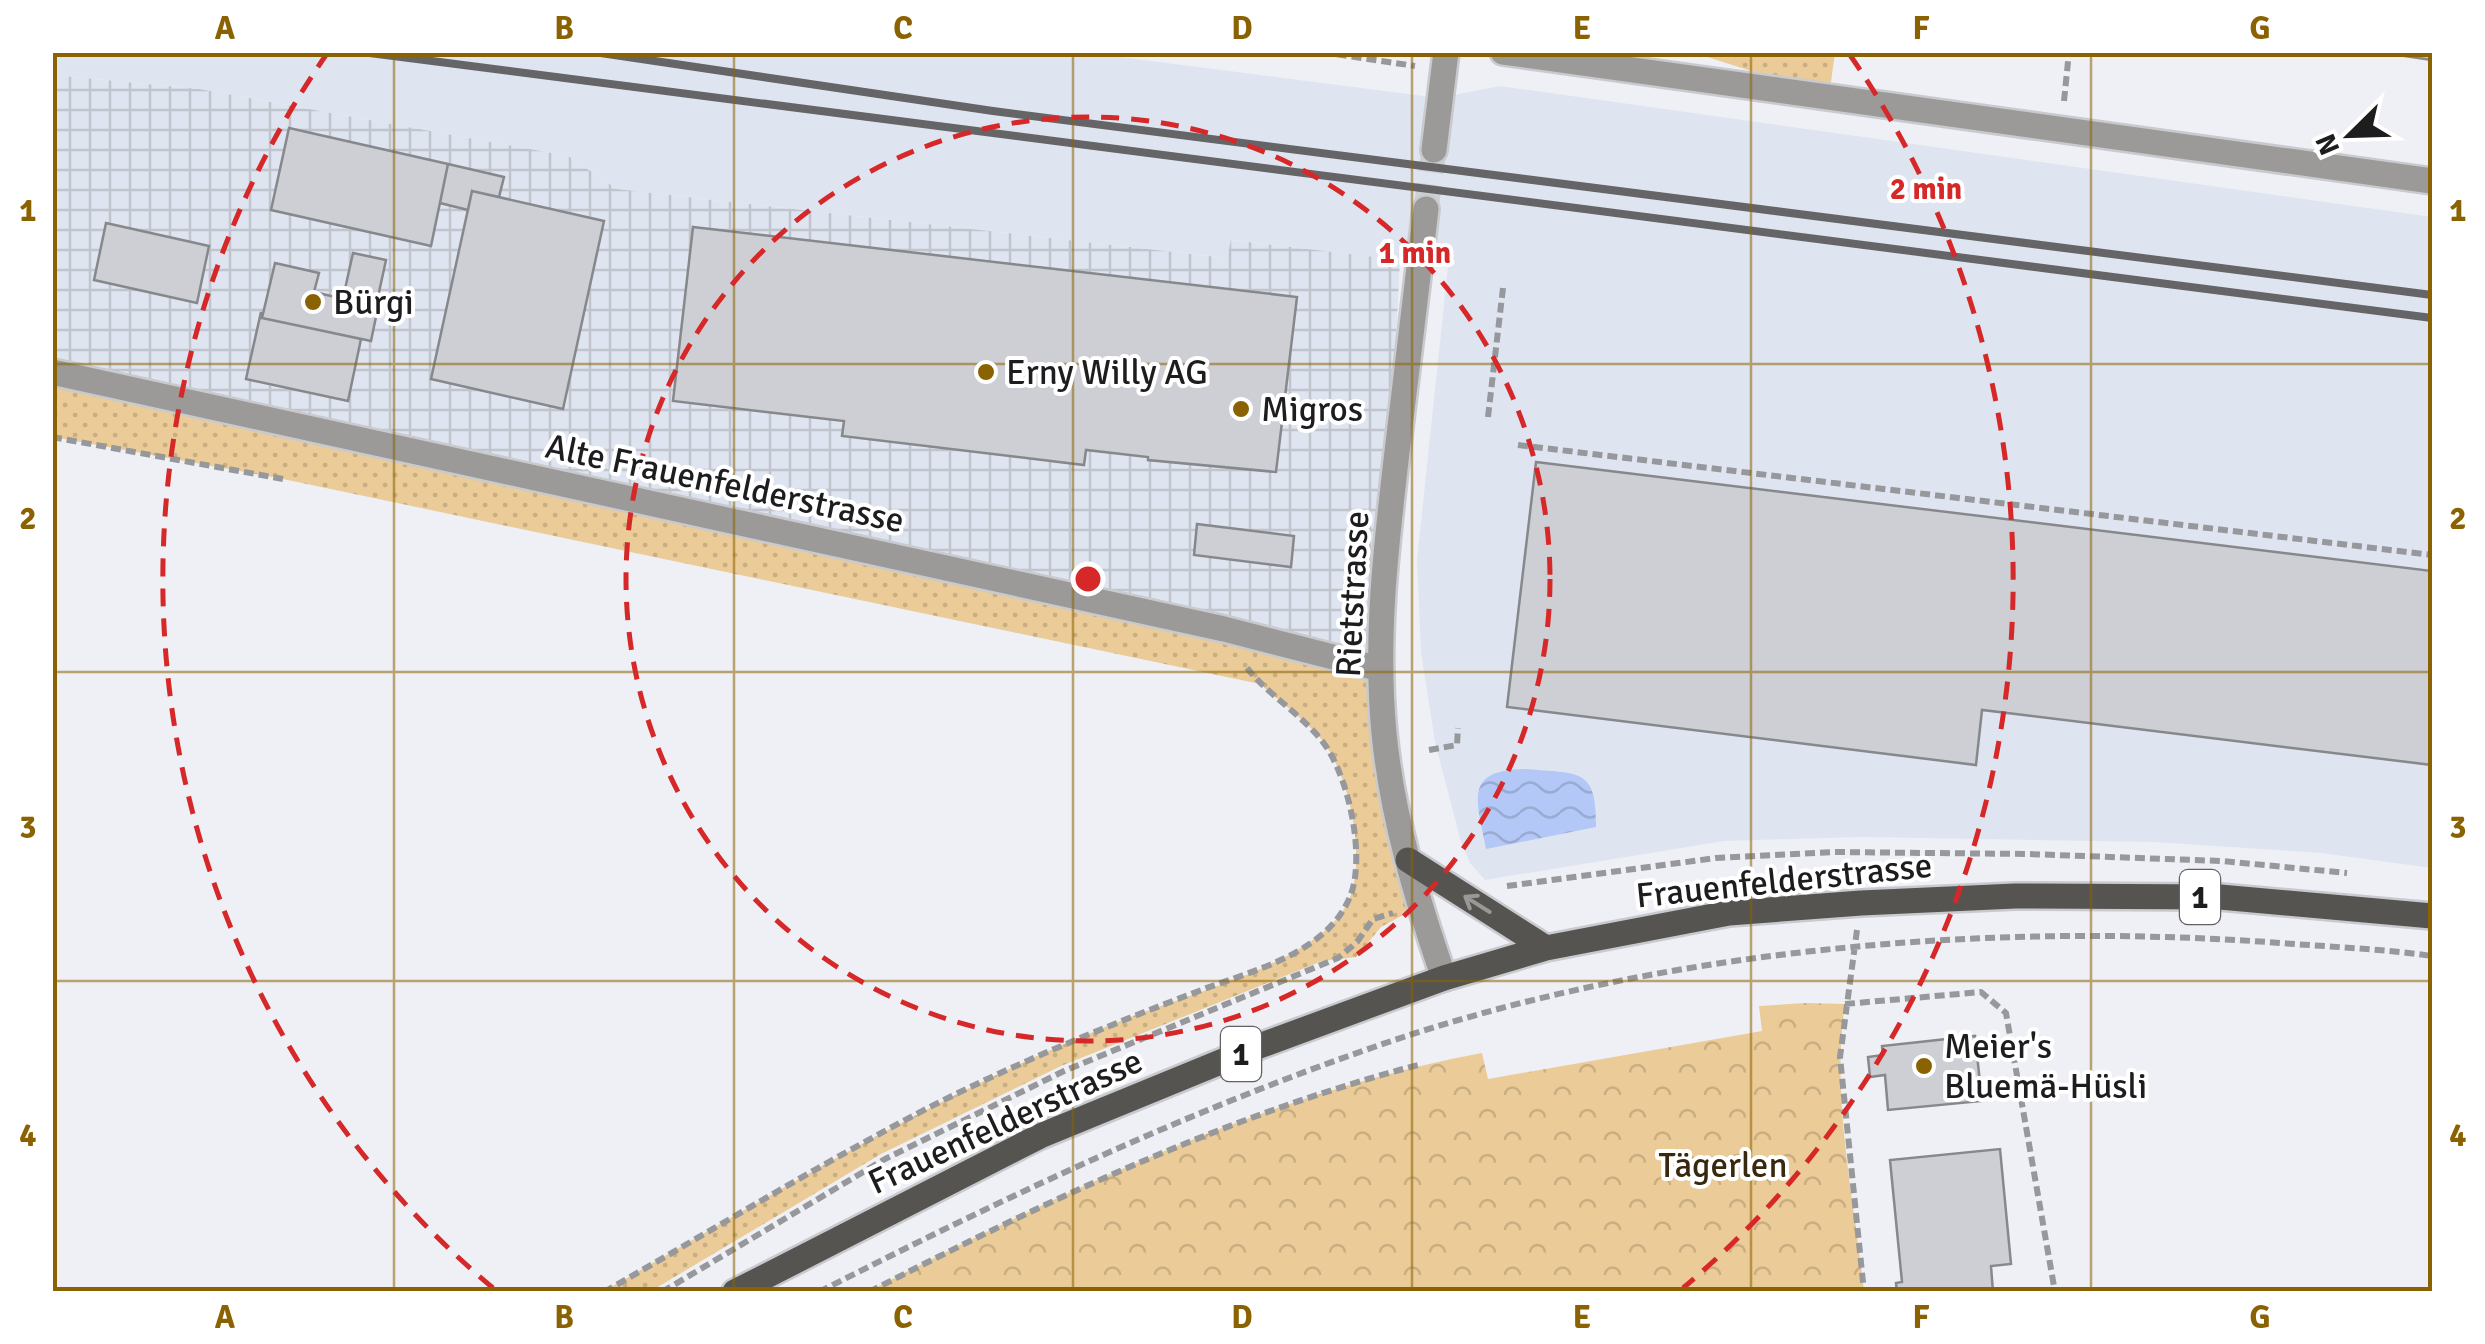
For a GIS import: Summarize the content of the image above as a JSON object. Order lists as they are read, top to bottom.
{
  "streets": {
    "main road": ["Frauenfelderstrasse", "1"],
    "street": ["Alte Frauenfelderstrasse", "Rietstrasse"]
  },
  "crossings": [
    ["Alte Frauenfelderstrasse", "Rietstrasse"],
    ["Rietstrasse", "Frauenfelderstrasse"]
  ],
  "parks": ["Tägerlen"],
  "places": [
    "Bürgi",
    "Erny Willy AG",
    "Migros",
    "Meier's Bluemä-Hüsli"
  ],
  "north": "bottom left",
  "grid": {
    "columns": [
      "A",
      "B",
      "C",
      "D",
      "E",
      "F",
      "G"
    ],
    "rows": [
      "1",
      "2",
      "3",
      "4"
    ]
  },
  "rings": ["2 min", "1 min"]
}
